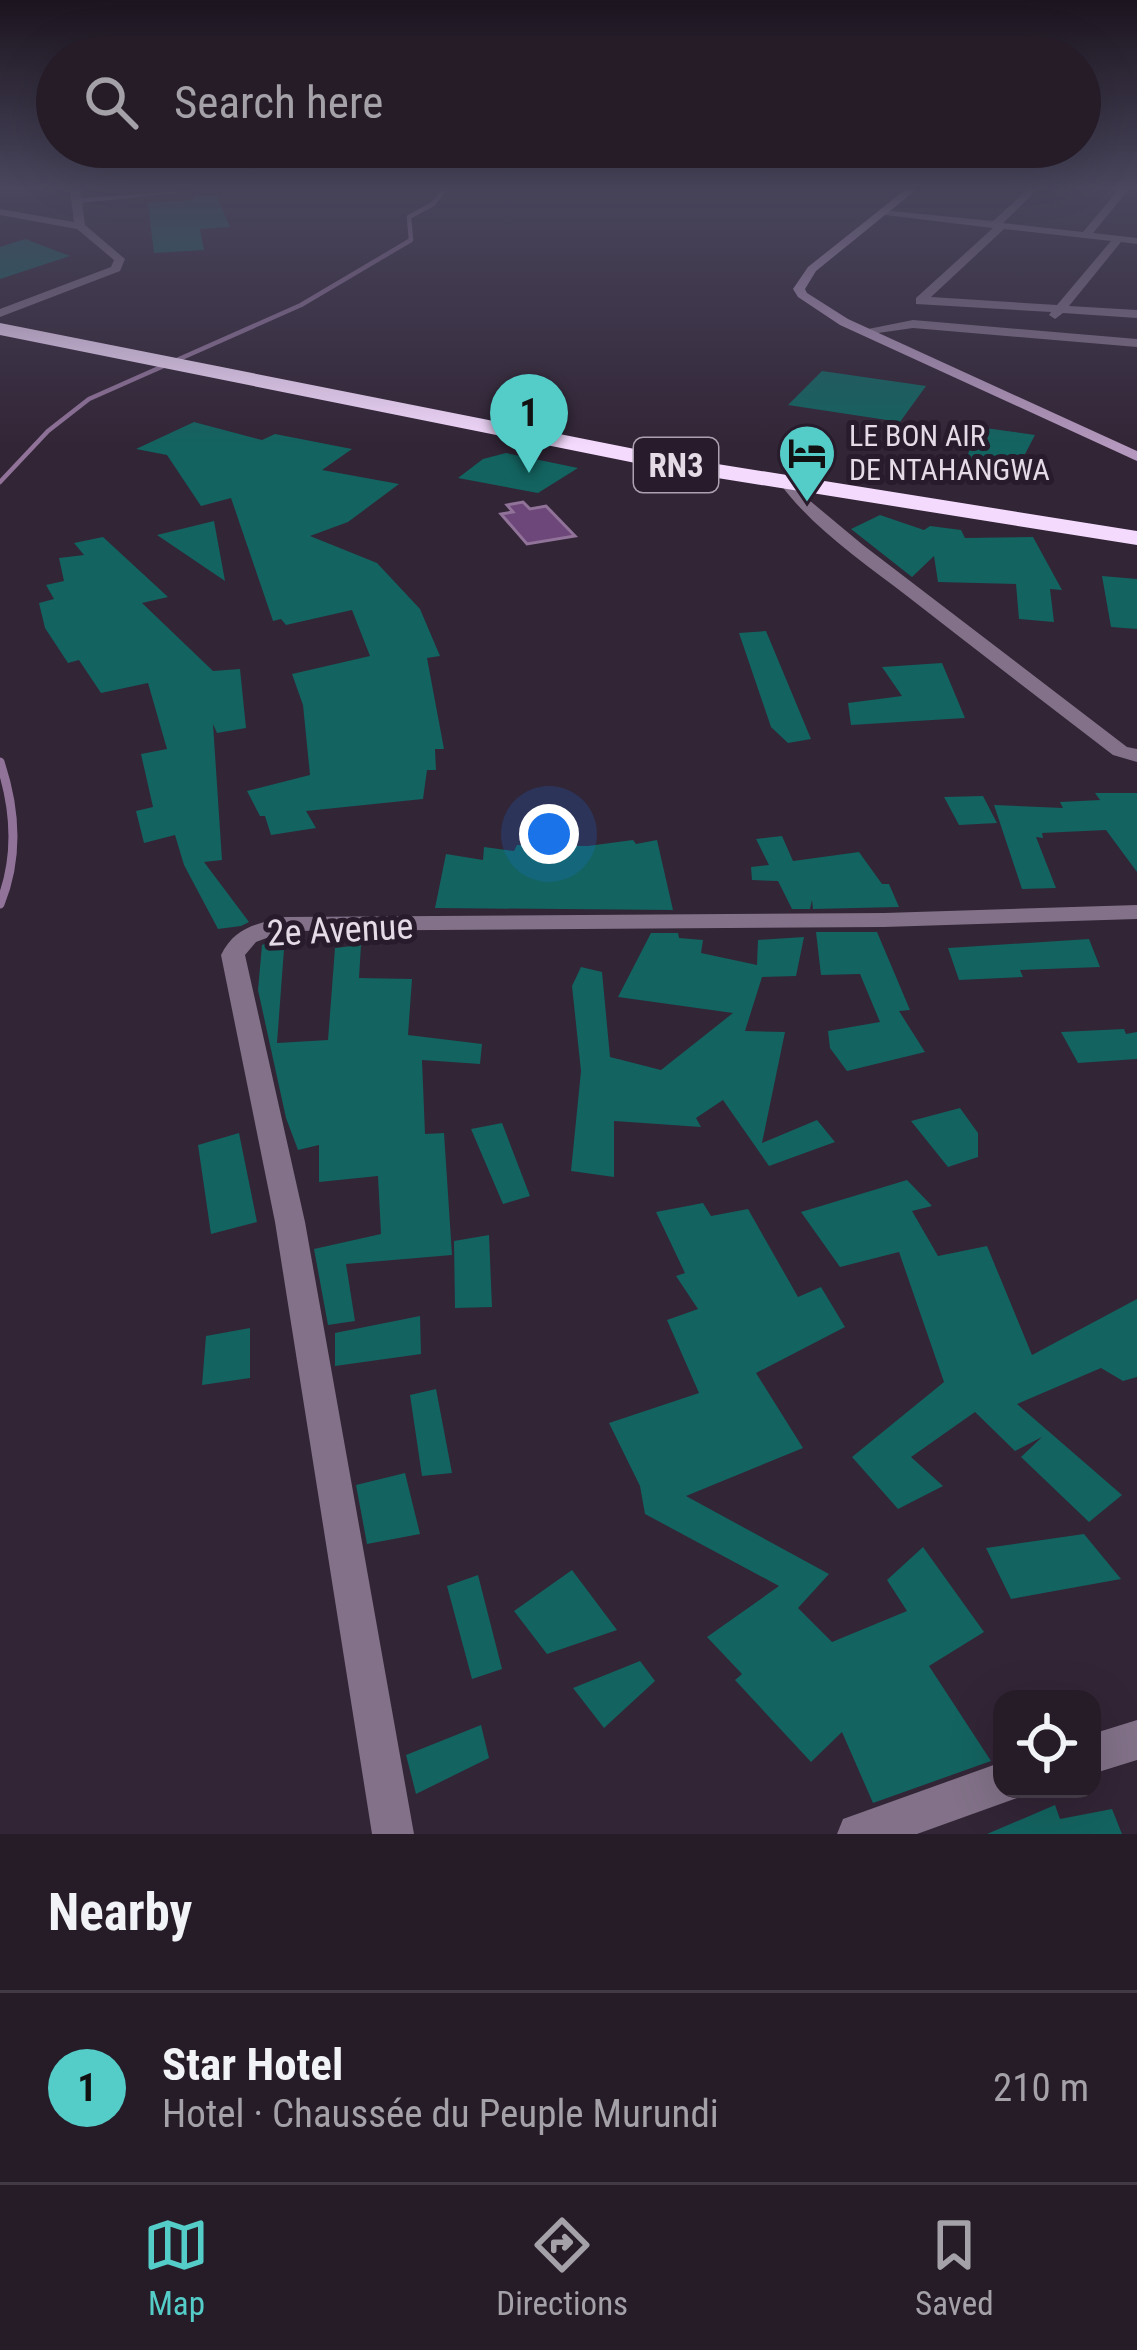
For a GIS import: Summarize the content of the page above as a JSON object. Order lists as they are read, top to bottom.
{
  "streets": {
    "highway": ["RN3"],
    "street": ["2e Avenue"]
  },
  "places": {
    "hotel": ["LE BON AIR DE NTAHANGWA"]
  },
  "page": {
    "search": "Search here",
    "pins": "1",
    "heading": "Nearby",
    "list": [
      {
        "mark": "1",
        "name": "Star Hotel",
        "note": "Hotel · Chaussée du Peuple Murundi",
        "value": "210 m"
      }
    ],
    "nav": ["Map", "Directions", "Saved"]
  }
}
